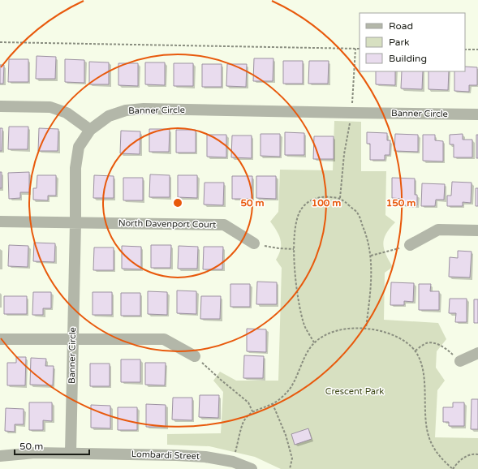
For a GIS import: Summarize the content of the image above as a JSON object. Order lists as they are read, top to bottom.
{
  "streets": {
    "street": ["Banner Circle", "North Davenport Court", "Lombardi Street"]
  },
  "crossings": [
    ["Banner Circle", "North Davenport Court"],
    ["Banner Circle", "Lombardi Street"]
  ],
  "parks": ["Crescent Park"],
  "legend": ["Road", "Park", "Building"],
  "scale_bar": "50 m",
  "rings": ["50 m", "100 m", "150 m"]
}
